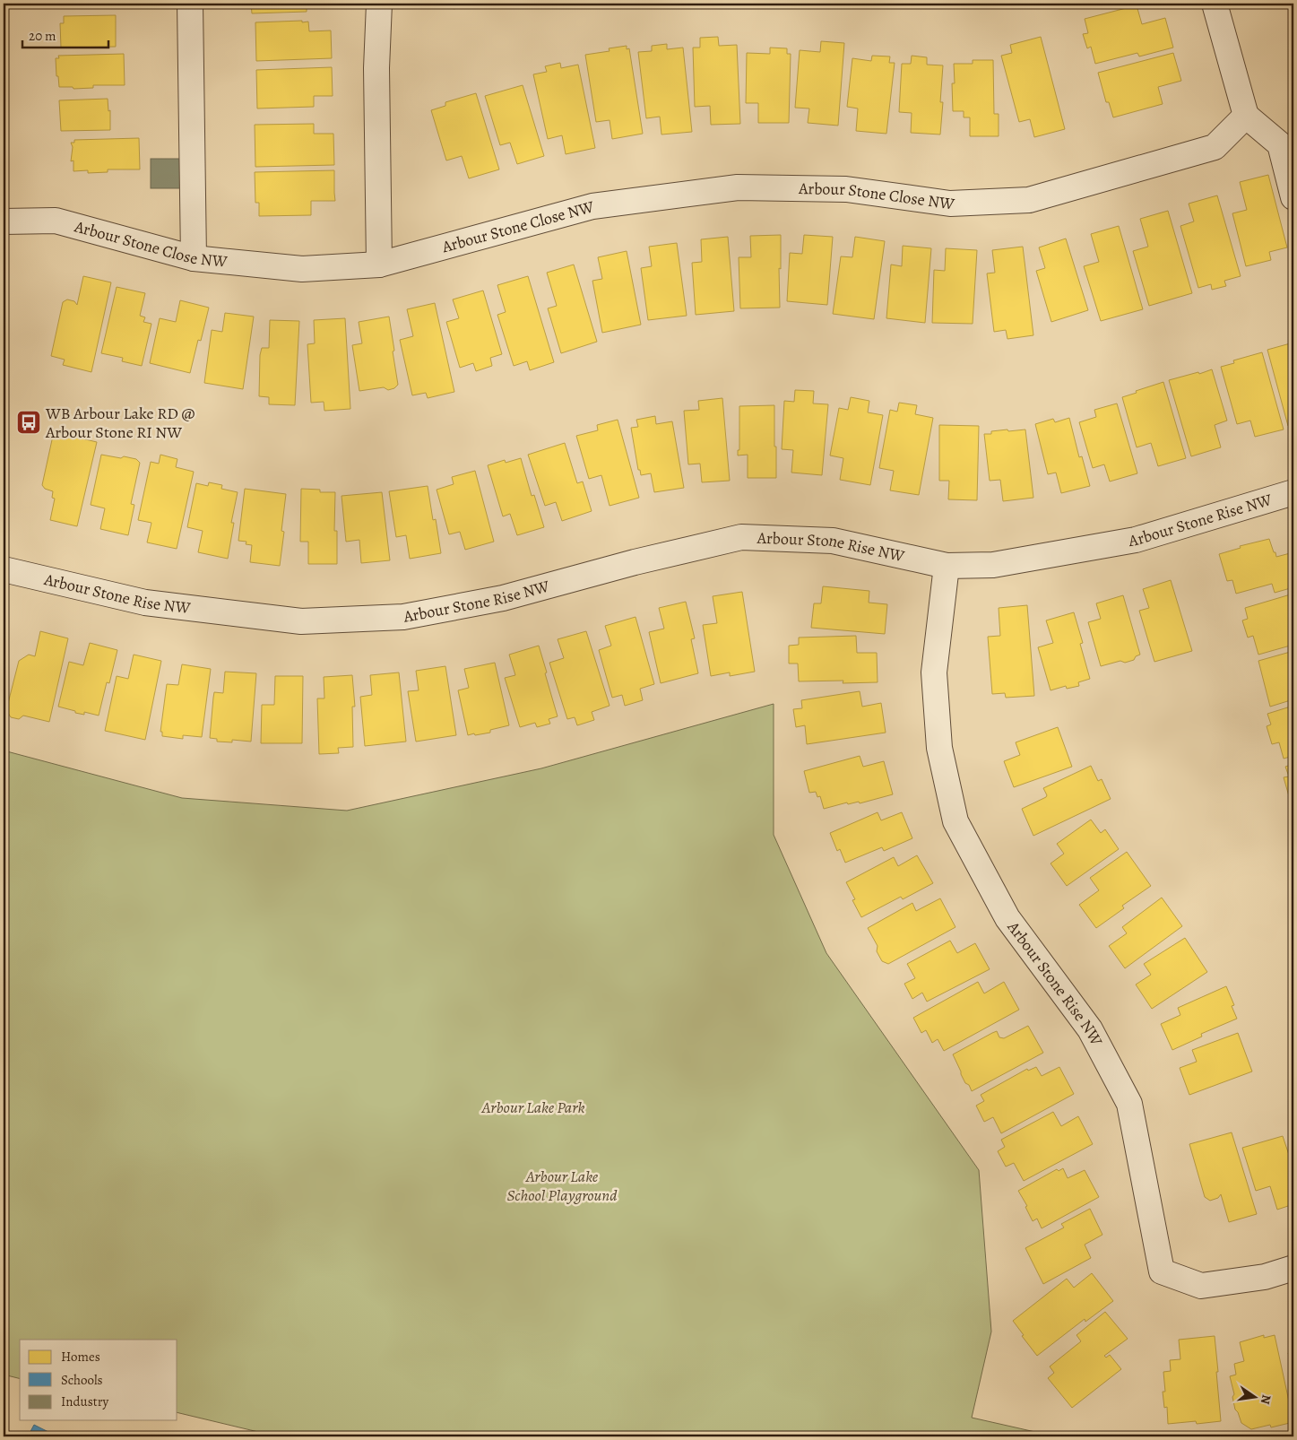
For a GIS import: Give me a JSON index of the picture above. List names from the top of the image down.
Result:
{
  "streets": {
    "street": ["Arbour Stone Close NW", "Arbour Stone Rise NW"]
  },
  "parks": ["Arbour Lake Park", "Arbour Lake School Playground"],
  "places": {
    "bus stop": ["WB Arbour Lake RD @ Arbour Stone RI NW"]
  },
  "legend": ["Homes", "Schools", "Industry"],
  "scale_bar": "20 m",
  "north": "right"
}
